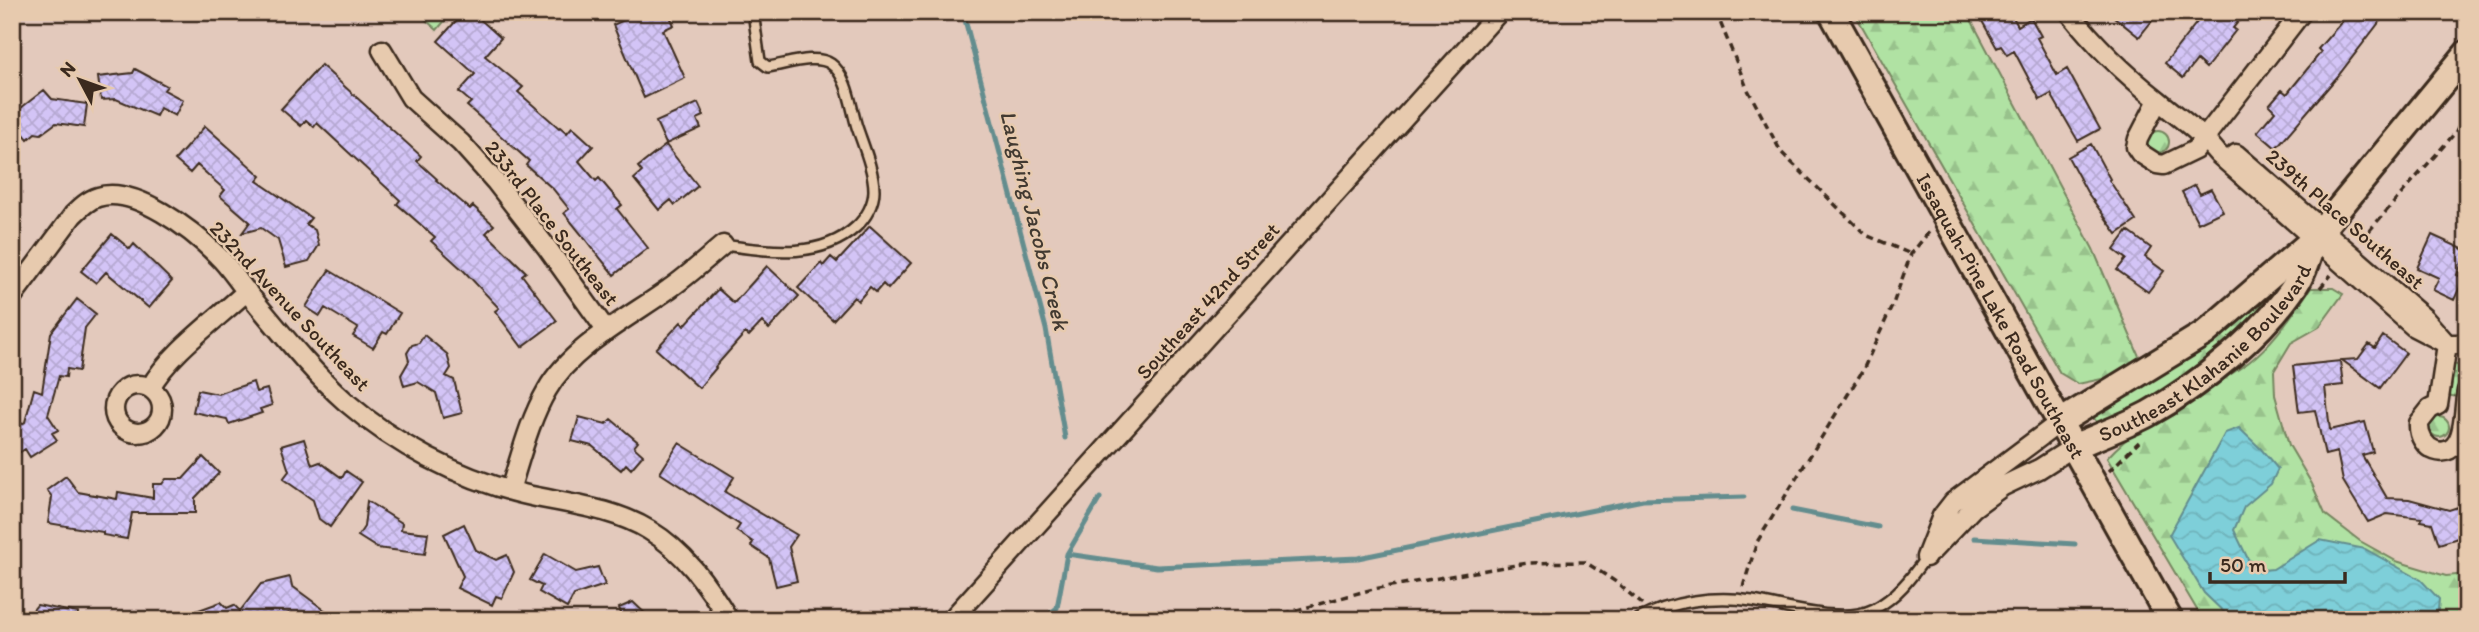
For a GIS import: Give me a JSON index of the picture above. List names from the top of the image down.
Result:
{
  "streets": {
    "street": [
      "239th Place Southeast",
      "233rd Place Southeast",
      "Southeast 42nd Street",
      "232nd Avenue Southeast",
      "Issaquah-Pine Lake Road Southeast",
      "Southeast Klahanie Boulevard"
    ]
  },
  "crossings": [
    ["239th Place Southeast", "Southeast Klahanie Boulevard"],
    ["Issaquah-Pine Lake Road Southeast", "Southeast Klahanie Boulevard"]
  ],
  "water": ["Laughing Jacobs Creek"],
  "scale_bar": "50 m",
  "north": "top left"
}
